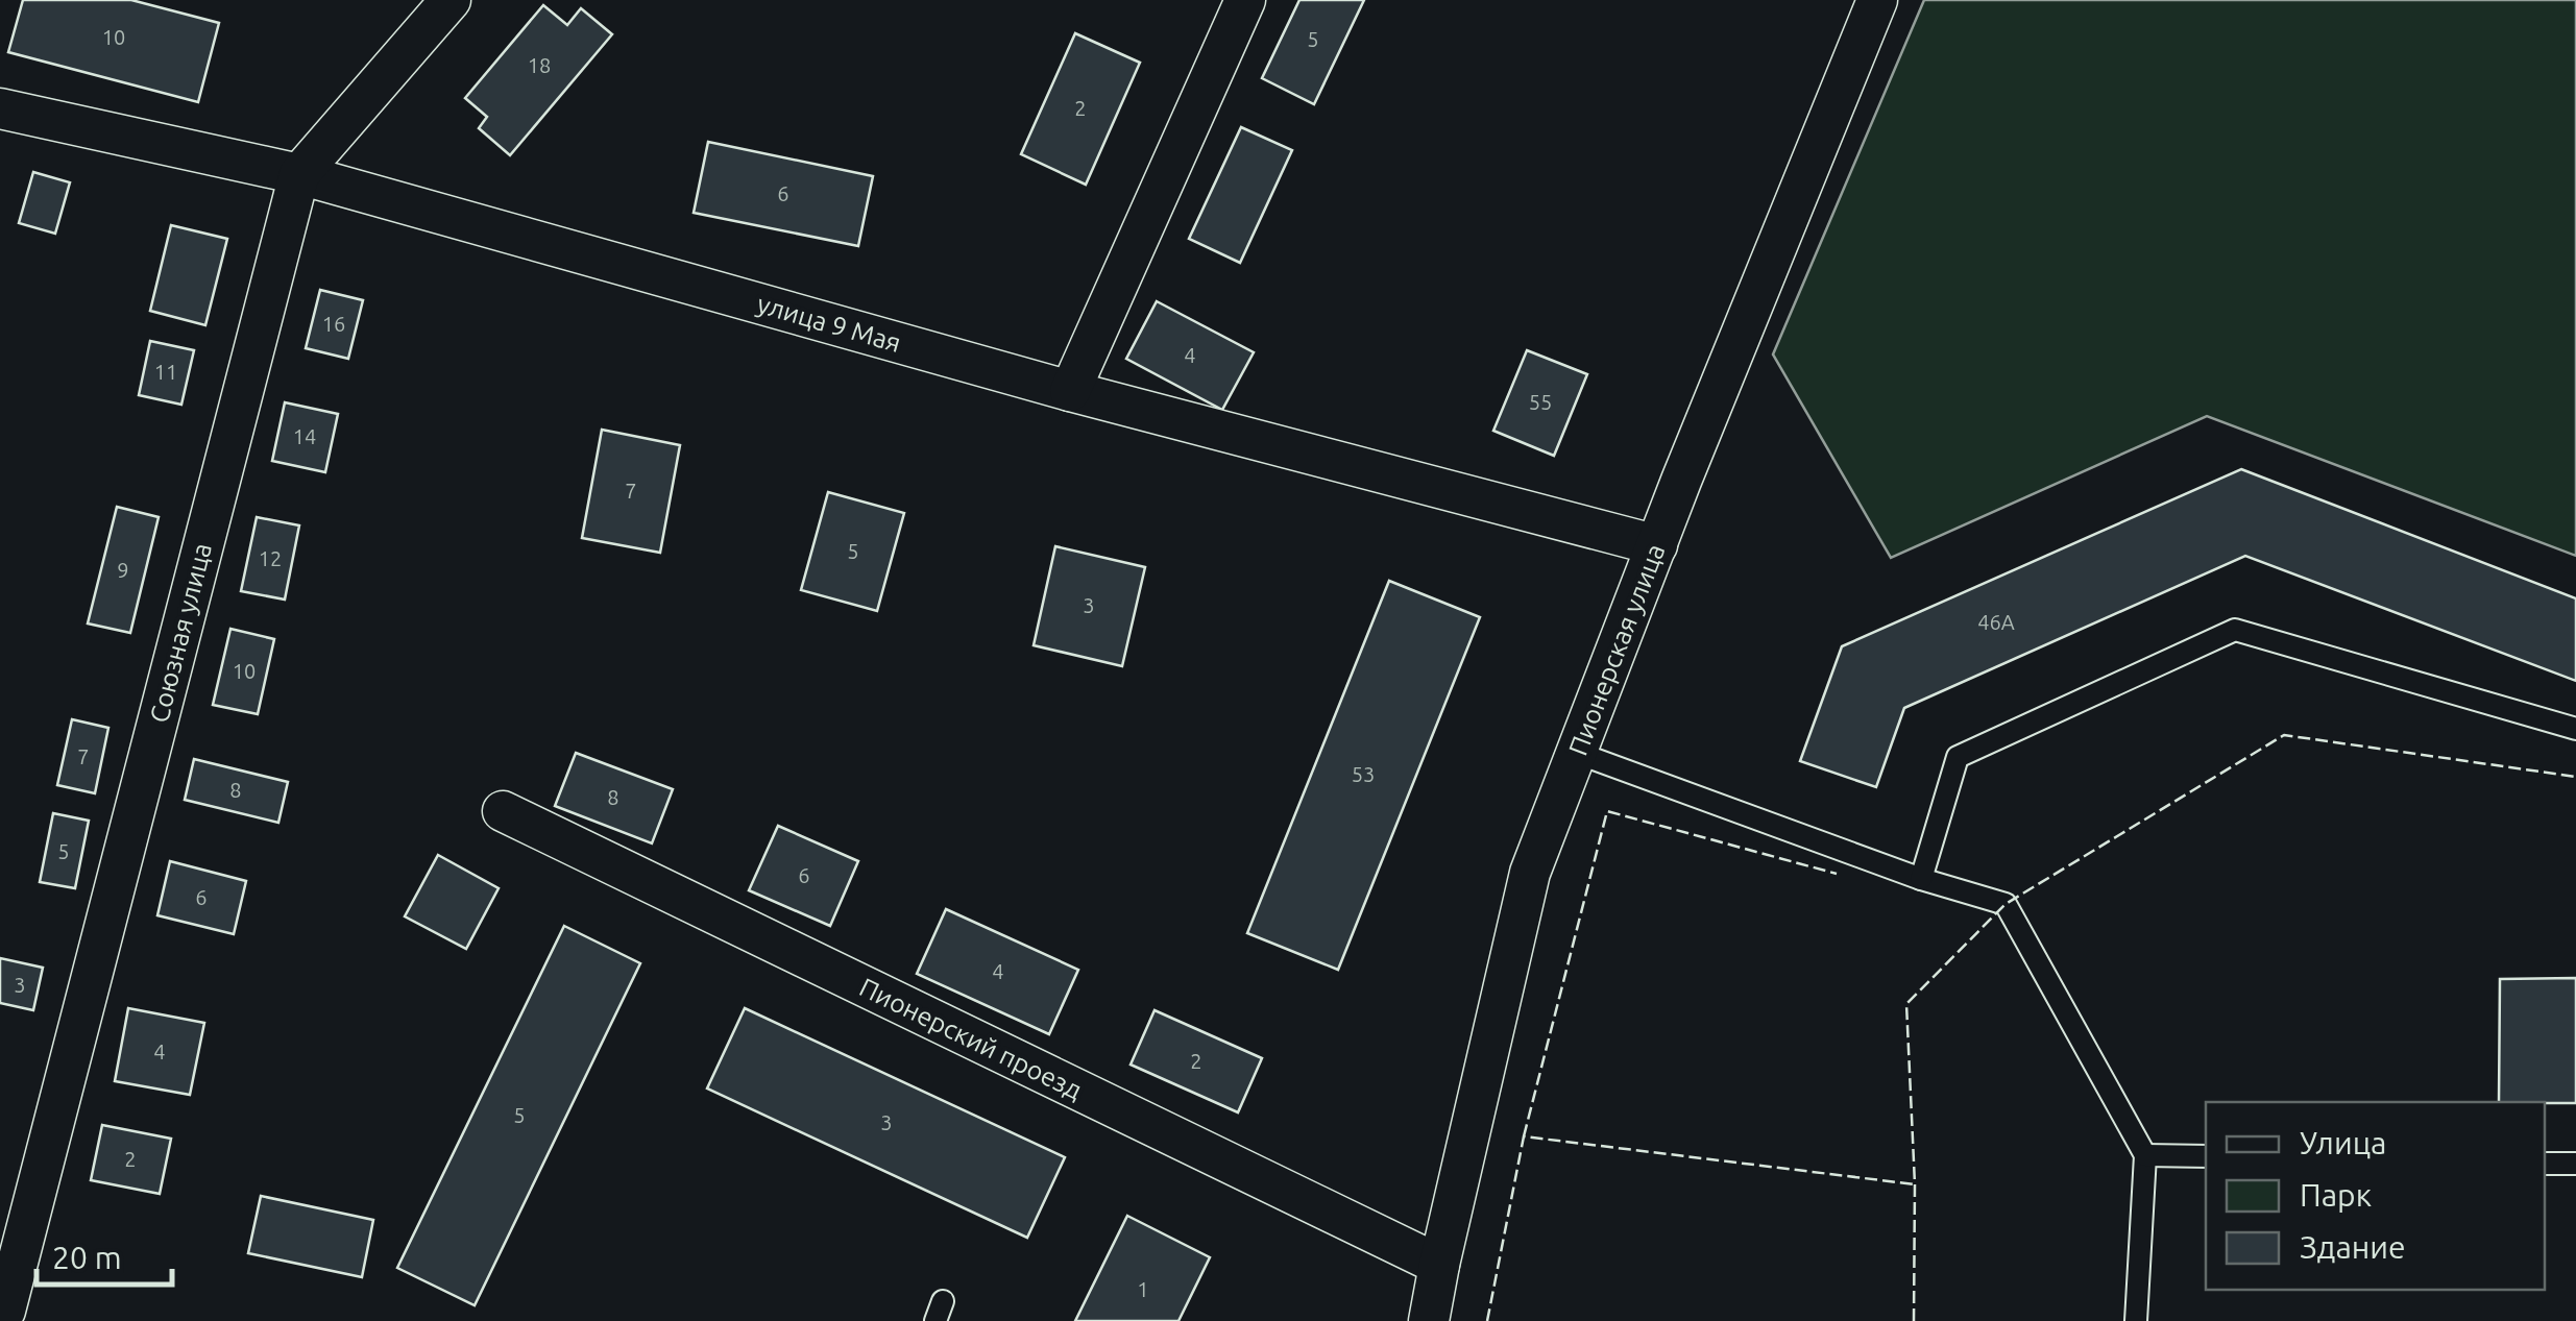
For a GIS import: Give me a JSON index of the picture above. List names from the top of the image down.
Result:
{
  "streets": {
    "street": [
      "улица 9 Мая",
      "Союзная улица",
      "Пионерская улица",
      "Пионерский проезд"
    ]
  },
  "crossings": [
    ["улица 9 Мая", "Союзная улица"],
    ["улица 9 Мая", "Пионерская улица"],
    ["Пионерская улица", "Пионерский проезд"]
  ],
  "house_numbers": [
    "10",
    "5",
    "18",
    "2",
    "6",
    "16",
    "4",
    "11",
    "55",
    "14",
    "7",
    "5",
    "12",
    "9",
    "3",
    "46А",
    "10",
    "7",
    "53",
    "8",
    "8",
    "5",
    "6",
    "6",
    "4",
    "3",
    "4",
    "2",
    "5",
    "3",
    "2",
    "1"
  ],
  "legend": ["Улица", "Парк", "Здание"],
  "scale_bar": "20 m"
}
